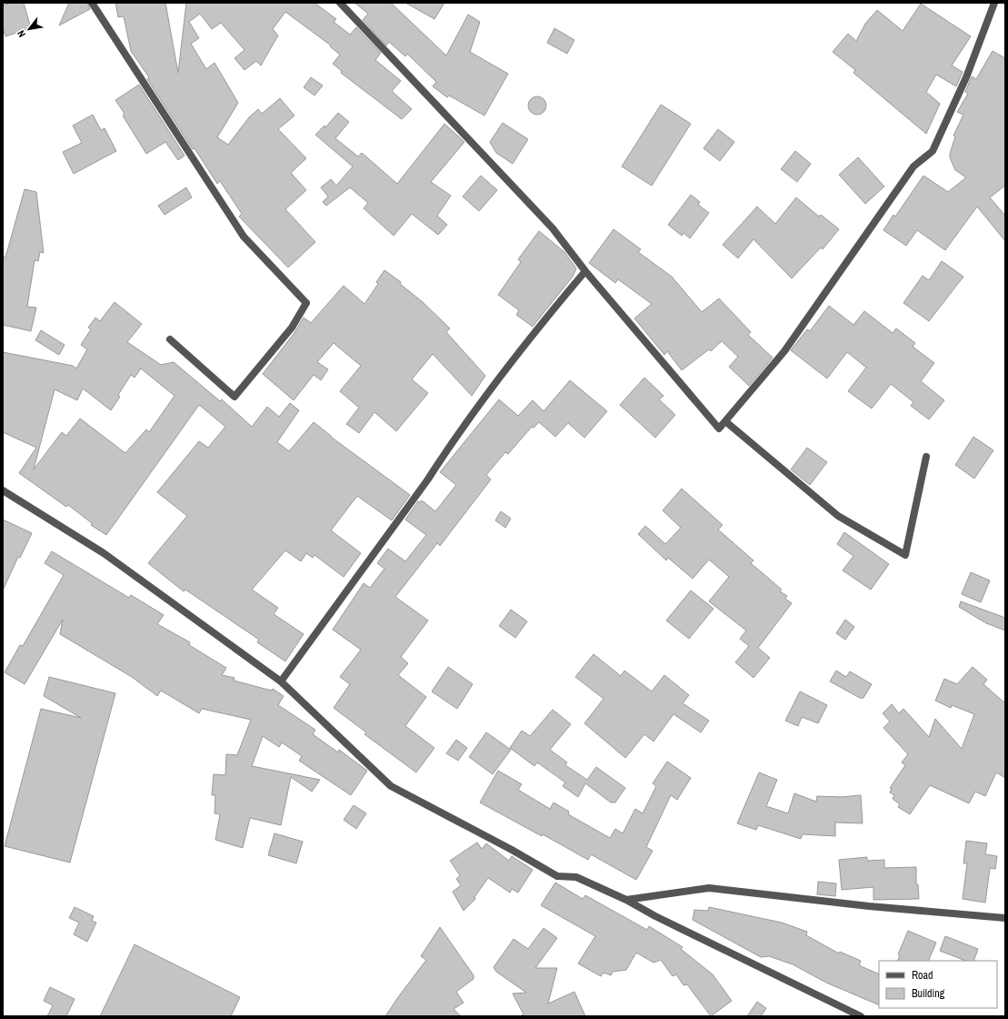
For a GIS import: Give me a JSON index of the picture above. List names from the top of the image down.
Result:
{
  "legend": ["Road", "Building"],
  "north": "bottom left"
}
